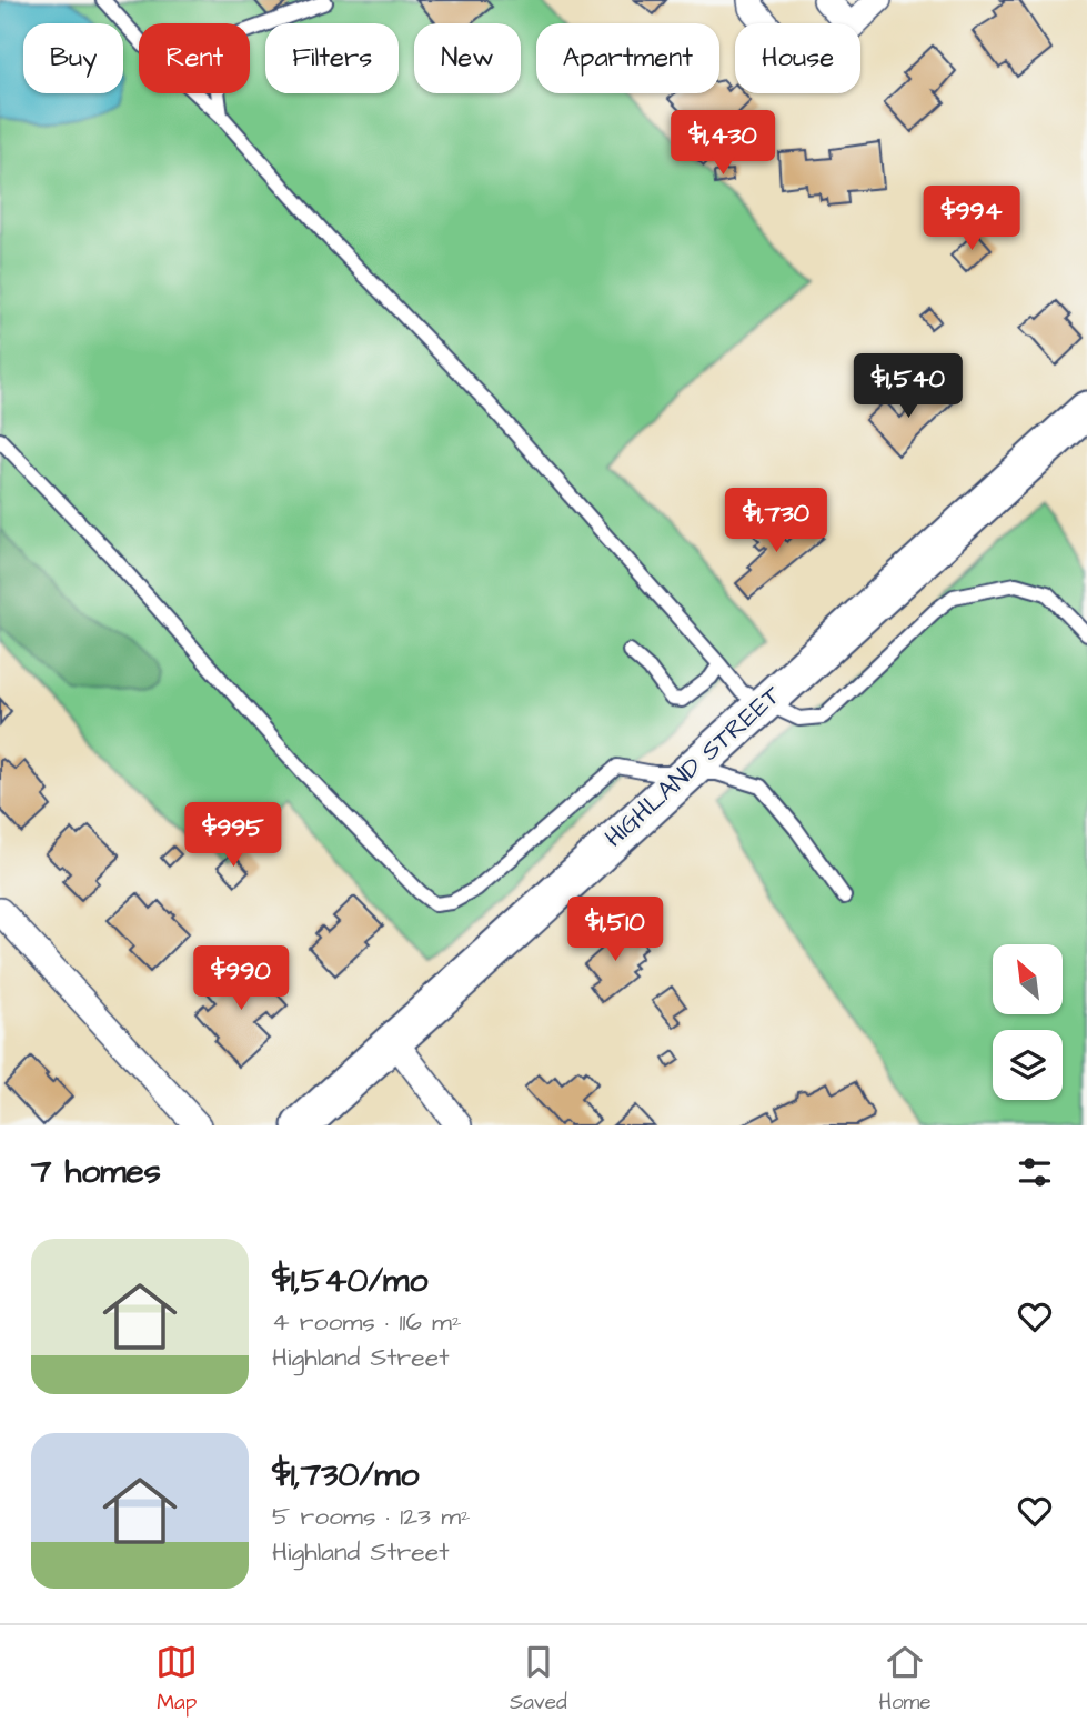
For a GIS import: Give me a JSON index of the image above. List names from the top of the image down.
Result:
{
  "streets": {
    "street": ["HIGHLAND STREET"]
  },
  "north": "top left",
  "page": {
    "chip": [
      "Buy",
      "Rent",
      "Filters",
      "New",
      "Apartment",
      "House"
    ],
    "price": [
      "$1,430",
      "$994",
      "$1,540",
      "$1,730",
      "$995",
      "$1,510",
      "$990"
    ],
    "heading": "7 homes",
    "list": [
      {
        "name": "$1,540/mo",
        "note": "4 rooms · 116 m² · Highland Street"
      },
      {
        "name": "$1,730/mo",
        "note": "5 rooms · 123 m² · Highland Street"
      }
    ],
    "tabs": ["Map", "Saved", "Home"]
  }
}
